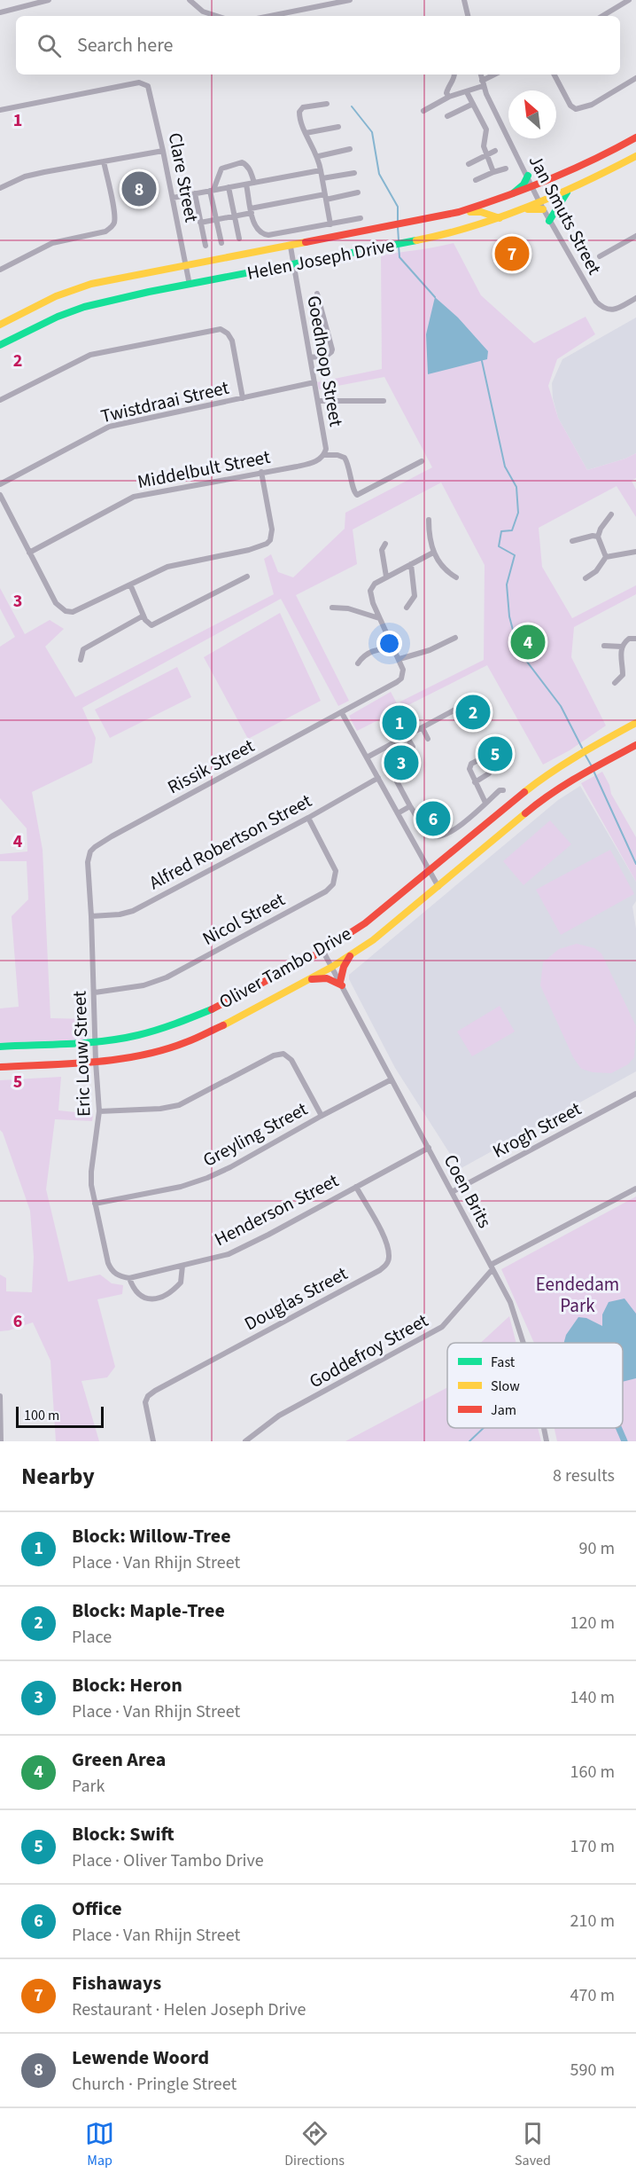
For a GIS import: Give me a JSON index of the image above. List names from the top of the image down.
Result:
{
  "streets": {
    "street": [
      "Clare Street",
      "Jan Smuts Street",
      "Helen Joseph Drive",
      "Goedhoop Street",
      "Twistdraai Street",
      "Middelbult Street",
      "Rissik Street",
      "Alfred Robertson Street",
      "Nicol Street",
      "Oliver Tambo Drive",
      "Eric Louw Street",
      "Krogh Street",
      "Greyling Street",
      "Coen Brits",
      "Henderson Street",
      "Douglas Street",
      "Goddefroy Street"
    ]
  },
  "crossings": [
    ["Clare Street", "Helen Joseph Drive"],
    ["Jan Smuts Street", "Helen Joseph Drive"],
    ["Helen Joseph Drive", "Goedhoop Street"],
    ["Goedhoop Street", "Twistdraai Street"],
    ["Goedhoop Street", "Middelbult Street"],
    ["Rissik Street", "Eric Louw Street"],
    ["Alfred Robertson Street", "Nicol Street"],
    ["Alfred Robertson Street", "Eric Louw Street"],
    ["Nicol Street", "Eric Louw Street"],
    ["Oliver Tambo Drive", "Eric Louw Street"],
    ["Oliver Tambo Drive", "Coen Brits"],
    ["Eric Louw Street", "Greyling Street"],
    ["Eric Louw Street", "Henderson Street"],
    ["Krogh Street", "Coen Brits"],
    ["Greyling Street", "Coen Brits"],
    ["Coen Brits", "Henderson Street"],
    ["Coen Brits", "Goddefroy Street"],
    ["Henderson Street", "Douglas Street"]
  ],
  "parks": ["Eendedam Park"],
  "legend": ["Fast", "Slow", "Jam"],
  "scale_bar": "100 m",
  "north": "top left",
  "page": {
    "search": "Search here",
    "pins": [
      "8",
      "7",
      "4",
      "2",
      "1",
      "5",
      "3",
      "6"
    ],
    "scale": "100 m",
    "heading": ["Nearby", "8 results"],
    "list": [
      {
        "mark": "1",
        "name": "Block: Willow-Tree",
        "note": "Place · Van Rhijn Street",
        "value": "90 m"
      },
      {
        "mark": "2",
        "name": "Block: Maple-Tree",
        "note": "Place",
        "value": "120 m"
      },
      {
        "mark": "3",
        "name": "Block: Heron",
        "note": "Place · Van Rhijn Street",
        "value": "140 m"
      },
      {
        "mark": "4",
        "name": "Green Area",
        "note": "Park",
        "value": "160 m"
      },
      {
        "mark": "5",
        "name": "Block: Swift",
        "note": "Place · Oliver Tambo Drive",
        "value": "170 m"
      },
      {
        "mark": "6",
        "name": "Office",
        "note": "Place · Van Rhijn Street",
        "value": "210 m"
      },
      {
        "mark": "7",
        "name": "Fishaways",
        "note": "Restaurant · Helen Joseph Drive",
        "value": "470 m"
      },
      {
        "mark": "8",
        "name": "Lewende Woord",
        "note": "Church · Pringle Street",
        "value": "590 m"
      }
    ],
    "nav": ["Map", "Directions", "Saved"]
  },
  "grid": {
    "rows": [
      "1",
      "2",
      "3",
      "4",
      "5",
      "6"
    ]
  }
}
